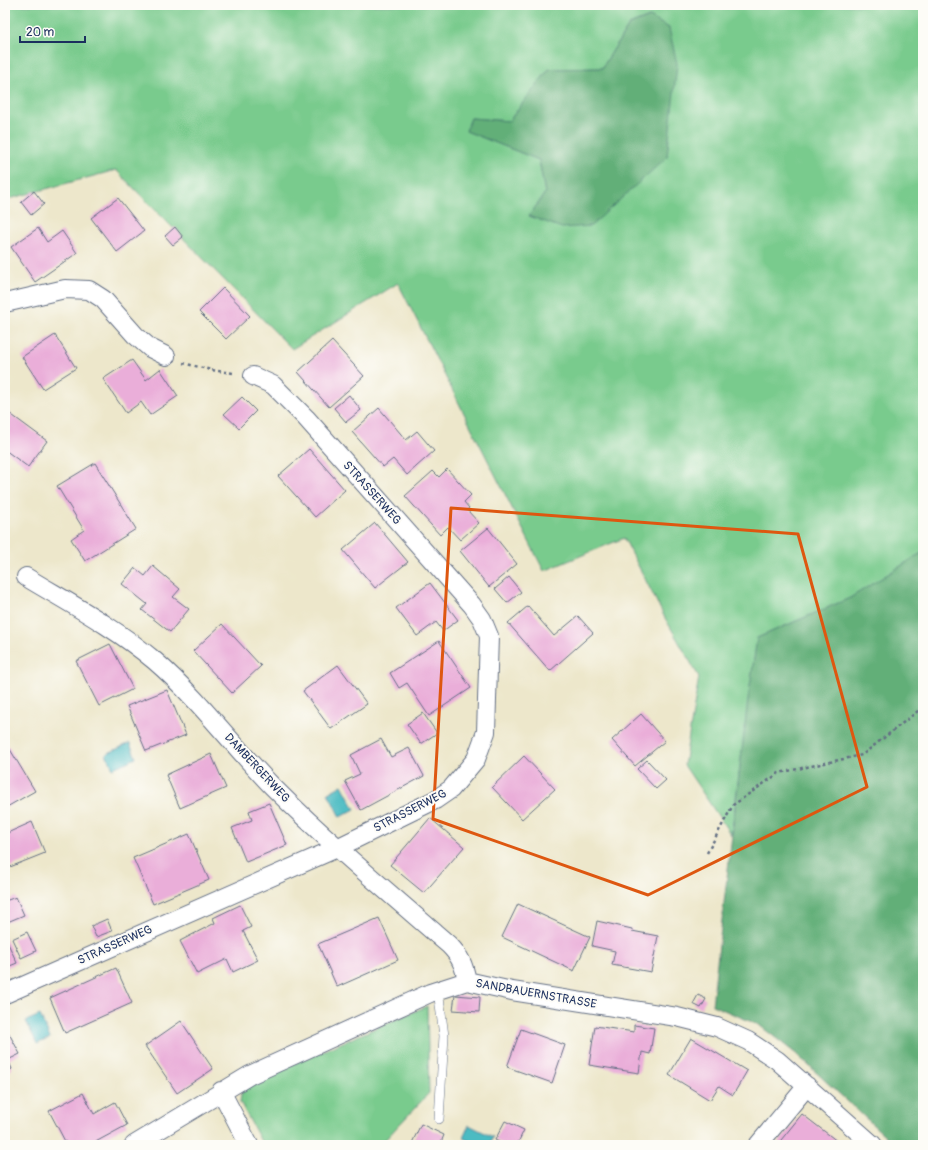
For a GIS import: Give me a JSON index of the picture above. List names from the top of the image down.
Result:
{
  "streets": {
    "street": ["STRASSERWEG", "DAMBERGERWEG", "SANDBAUERNSTRASSE"]
  },
  "crossings": [
    ["STRASSERWEG", "DAMBERGERWEG"],
    ["DAMBERGERWEG", "SANDBAUERNSTRASSE"]
  ],
  "scale_bar": "20 m"
}
